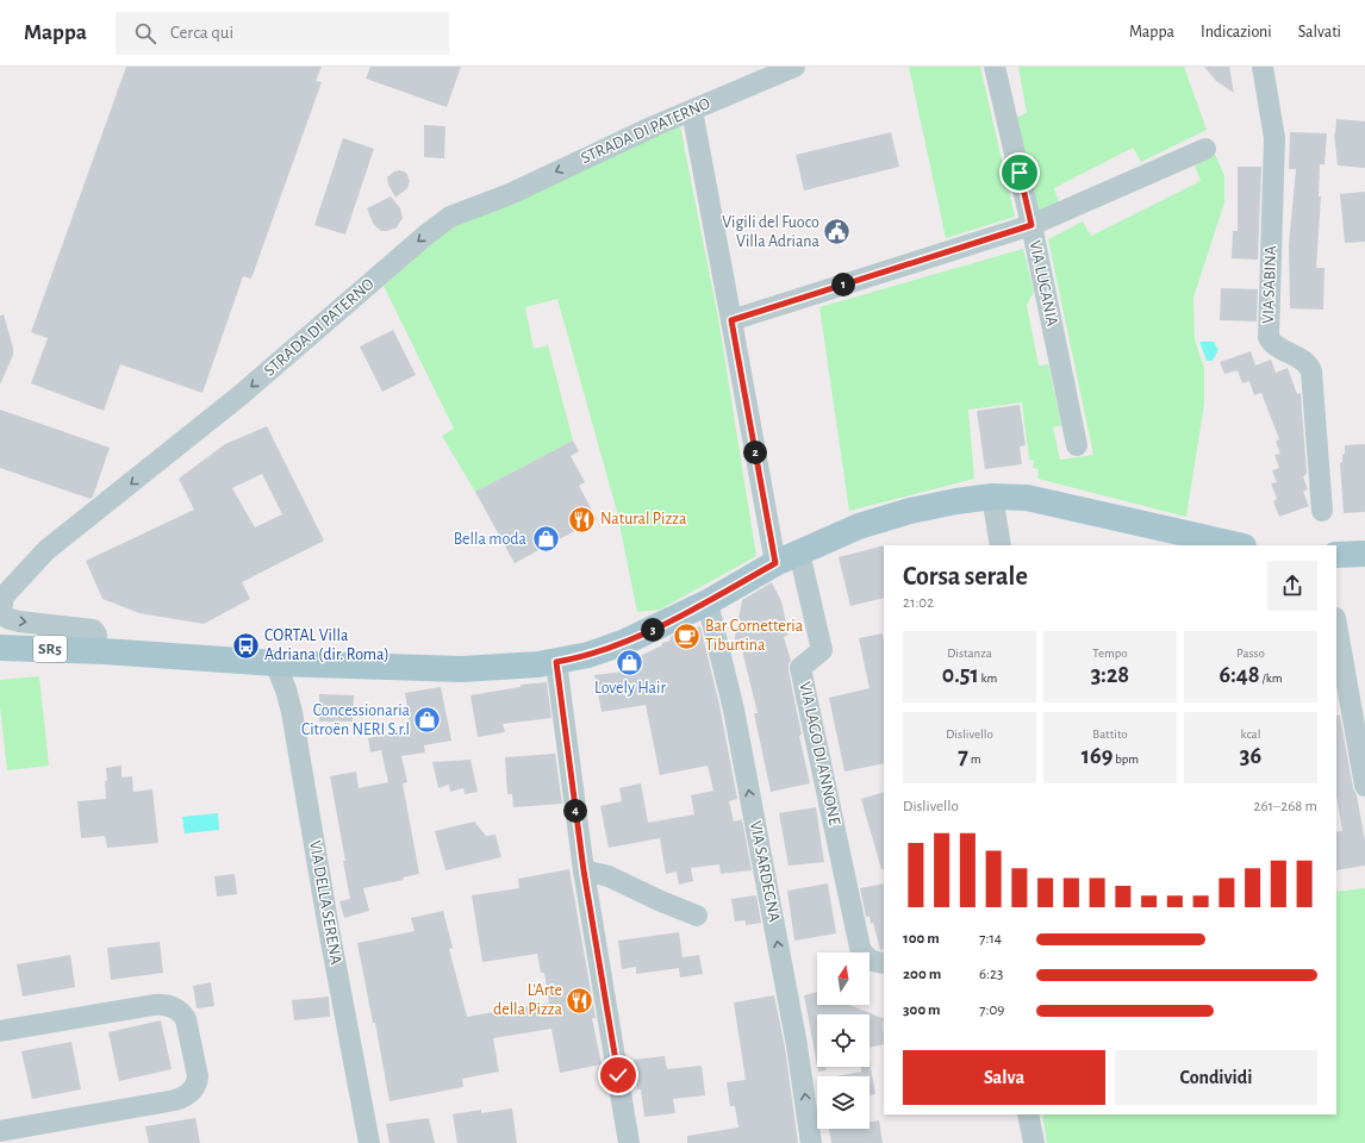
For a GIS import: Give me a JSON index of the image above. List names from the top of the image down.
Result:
{
  "streets": {
    "main road": ["SR5"],
    "street": [
      "STRADA DI PATERNO",
      "VIA LUCANIA",
      "VIA SABINA",
      "VIA LAGO DI ANNONE",
      "VIA SARDEGNA",
      "VIA DELLA SERENA"
    ]
  },
  "crossings": [
    ["STRADA DI PATERNO", "SR5"],
    ["SR5", "VIA LAGO DI ANNONE"],
    ["SR5", "VIA SARDEGNA"],
    ["SR5", "VIA DELLA SERENA"]
  ],
  "one_way": ["STRADA DI PATERNO"],
  "places": {
    "public building": ["Vigili del Fuoco Villa Adriana"],
    "restaurant": ["Natural Pizza", "L'Arte della Pizza"],
    "shop": ["Bella moda", "Lovely Hair", "Concessionaria Citroën NERI S.r.l"],
    "cafe": ["Bar Cornetteria Tiburtina"],
    "bus stop": ["CORTAL Villa Adriana (dir. Roma)"]
  },
  "north": "top",
  "page": {
    "header": "Mappa",
    "search": "Cerca qui",
    "nav": ["Mappa", "Indicazioni", "Salvati"],
    "pins": [
      "1",
      "2",
      "3",
      "4"
    ],
    "heading": ["Corsa serale", "21:02"],
    "stats": [
      ["Distanza", "0.51 km"],
      ["Tempo", "3:28"],
      ["Passo", "6:48 /km"],
      ["Dislivello", "7 m"],
      ["Battito", "169 bpm"],
      ["kcal", "36"]
    ],
    "chart": ["Dislivello", "261–268 m"],
    "list": [
      {
        "name": "100 m",
        "note": "7:14"
      },
      {
        "name": "200 m",
        "note": "6:23"
      },
      {
        "name": "300 m",
        "note": "7:09"
      }
    ],
    "buttons": ["Salva", "Condividi"]
  }
}
